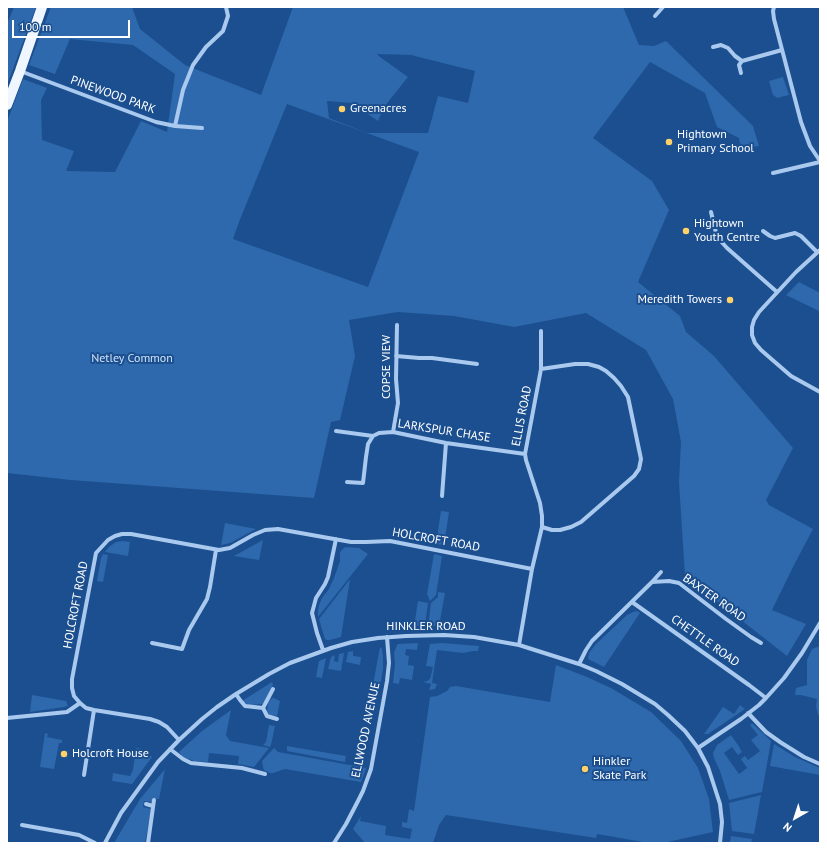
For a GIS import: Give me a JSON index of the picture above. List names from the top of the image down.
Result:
{
  "streets": {
    "street": [
      "PINEWOOD PARK",
      "COPSE VIEW",
      "ELLIS ROAD",
      "LARKSPUR CHASE",
      "HOLCROFT ROAD",
      "BAXTER ROAD",
      "HINKLER ROAD",
      "CHETTLE ROAD",
      "ELLWOOD AVENUE"
    ]
  },
  "crossings": [
    ["COPSE VIEW", "LARKSPUR CHASE"],
    ["ELLIS ROAD", "LARKSPUR CHASE"],
    ["ELLIS ROAD", "HOLCROFT ROAD"],
    ["ELLIS ROAD", "HINKLER ROAD"],
    ["HINKLER ROAD", "ELLWOOD AVENUE"]
  ],
  "parks": ["Netley Common"],
  "places": [
    "Greenacres",
    "Hightown Primary School",
    "Hightown Youth Centre",
    "Meredith Towers",
    "Holcroft House",
    "Hinkler Skate Park"
  ],
  "scale_bar": "100 m",
  "north": "bottom left"
}
